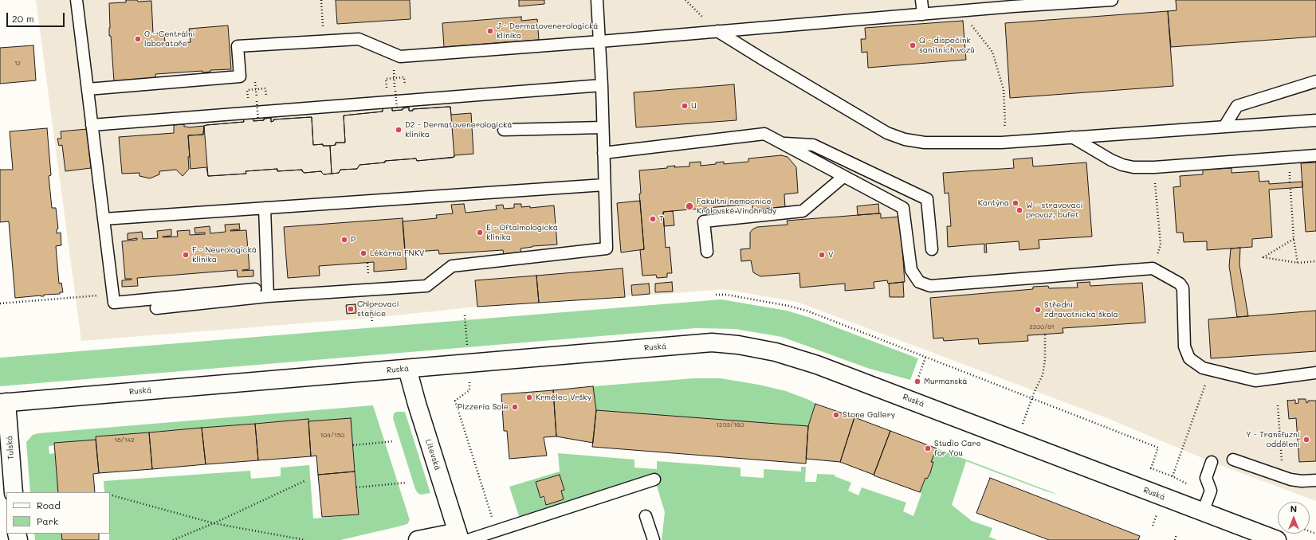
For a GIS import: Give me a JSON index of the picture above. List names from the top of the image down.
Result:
{
  "streets": {
    "street": ["Ruská", "Tulská", "Litevská"]
  },
  "crossings": [
    ["Ruská", "Tulská"],
    ["Ruská", "Litevská"]
  ],
  "places": [
    "J - Dermatovenerologická klinika",
    "G - Centrální laboratoře",
    "Q - dispečink sanitních vozů",
    "U",
    "D2 - Dermatovenerologická klinika",
    "Kantýna",
    "Fakultní nemocnice Královské Vinohrady",
    "W - stravovaci provoz, bufet",
    "T",
    "E - Oftalmologická klinika",
    "P",
    "Lékárna FNKV",
    "F - Neurologická klinika",
    "V",
    "Chlorovací stanice",
    "Střední zdravotnická škola",
    "Murmanská",
    "Krmělec Vršky",
    "Pizzeria Sole",
    "Stone Gallery",
    "Y - Transfuzní oddělení",
    "Studio Care for You"
  ],
  "house_numbers": [
    "12",
    "2200/91",
    "1233/160",
    "104/150",
    "18/142"
  ],
  "legend": ["Road", "Park"],
  "scale_bar": "20 m",
  "north": "top"
}
